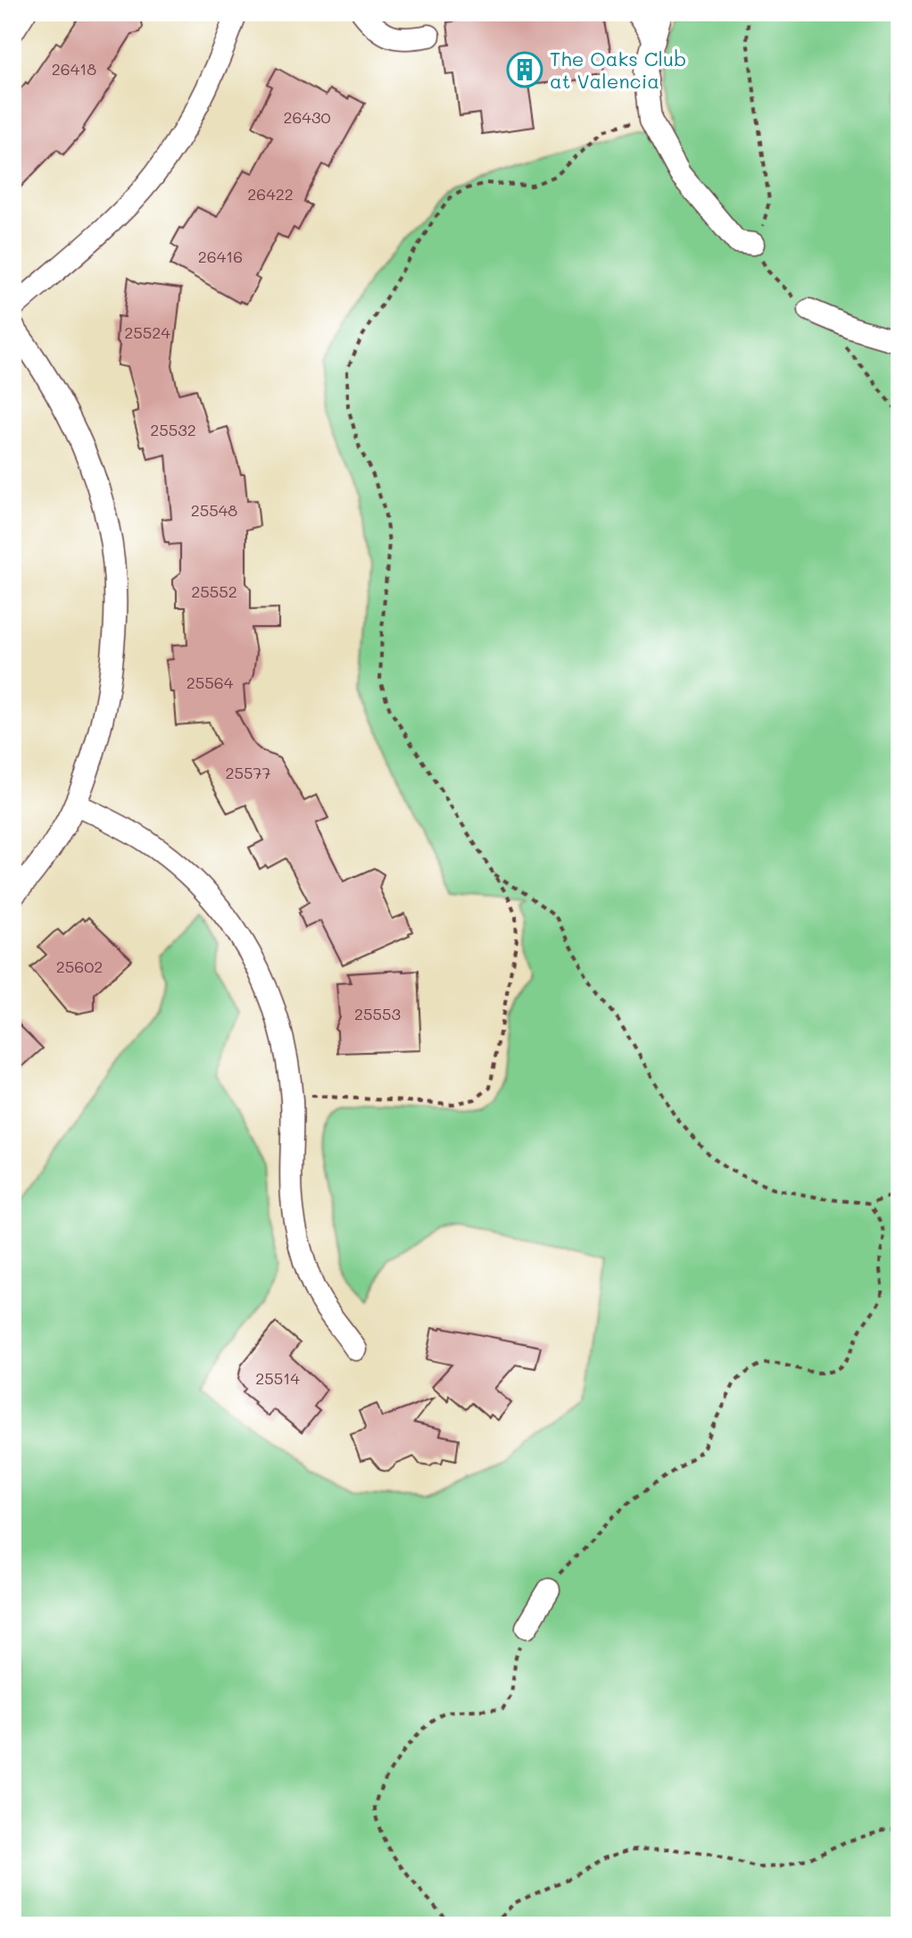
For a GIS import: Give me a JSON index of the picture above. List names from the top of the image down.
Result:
{
  "places": {
    "building": ["The Oaks Club at Valencia"]
  },
  "house_numbers": [
    "26418",
    "26430",
    "26422",
    "26416",
    "25524",
    "25532",
    "25548",
    "25552",
    "25564",
    "25577",
    "25602",
    "25553",
    "25514"
  ]
}
